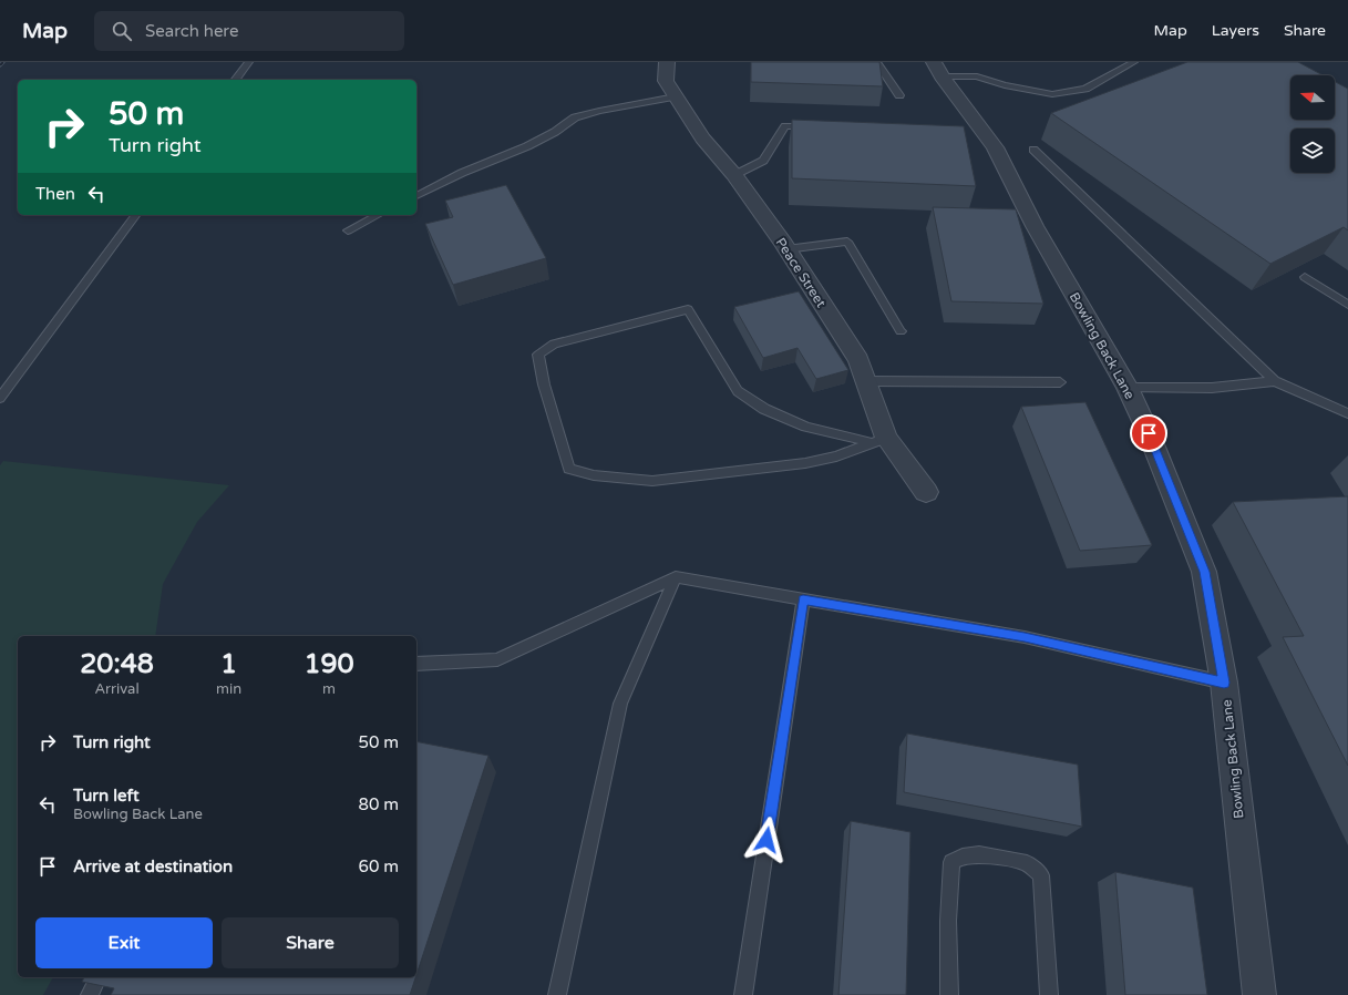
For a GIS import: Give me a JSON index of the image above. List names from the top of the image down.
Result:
{
  "streets": {
    "street": ["Peace Street", "Bowling Back Lane"]
  },
  "north": "left",
  "page": {
    "header": "Map",
    "search": "Search here",
    "nav": ["Map", "Layers", "Share"],
    "turn": ["50 m", "Turn right"],
    "then": "Then",
    "eta": [
      "20:48",
      "Arrival",
      "1",
      "min",
      "190",
      "m"
    ],
    "list": [
      {
        "name": "Turn right",
        "value": "50 m"
      },
      {
        "name": "Turn left",
        "note": "Bowling Back Lane",
        "value": "80 m"
      },
      {
        "name": "Arrive at destination",
        "value": "60 m"
      }
    ],
    "buttons": ["Exit", "Share"]
  }
}
